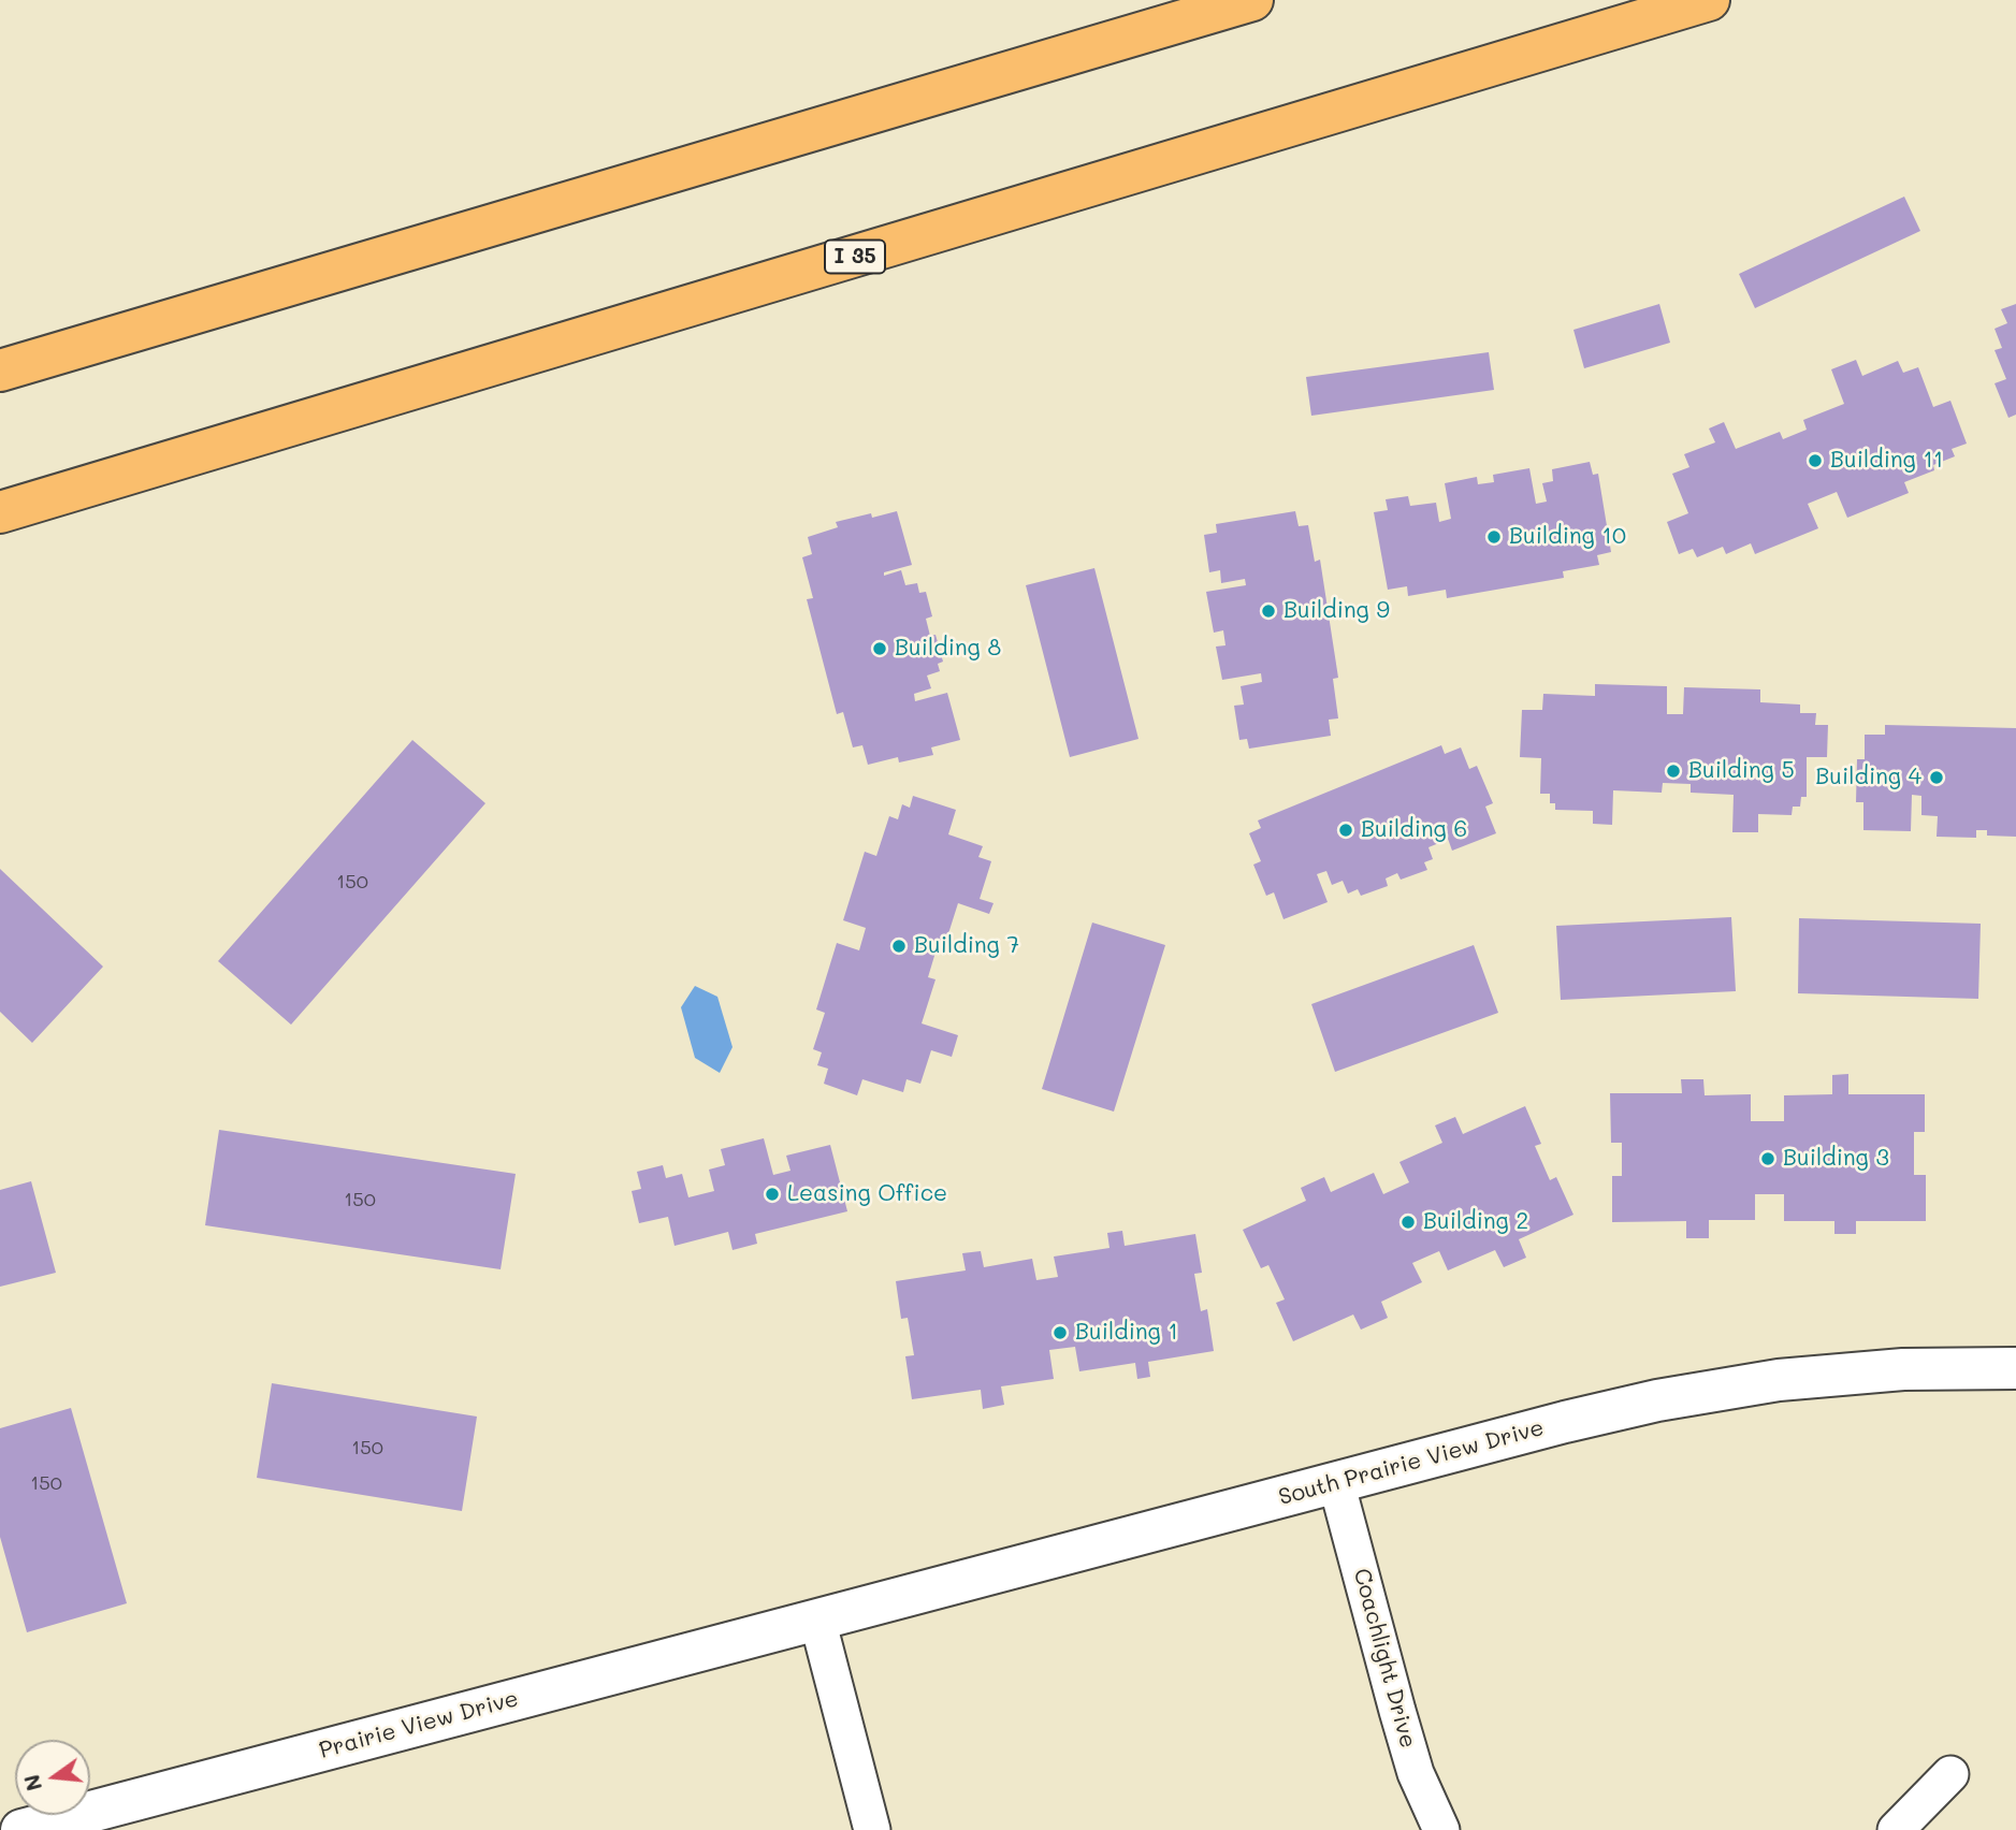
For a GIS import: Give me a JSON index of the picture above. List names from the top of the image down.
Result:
{
  "streets": {
    "highway": ["I 35"],
    "street": ["South Prairie View Drive", "Coachlight Drive", "Prairie View Drive"]
  },
  "crossings": [
    ["South Prairie View Drive", "Coachlight Drive"],
    ["South Prairie View Drive", "Prairie View Drive"]
  ],
  "places": [
    "Building 11",
    "Building 10",
    "Building 9",
    "Building 8",
    "Building 5",
    "Building 4",
    "Building 6",
    "Building 7",
    "Building 3",
    "Leasing Office",
    "Building 2",
    "Building 1"
  ],
  "house_numbers": [
    "150",
    "150",
    "150",
    "150"
  ],
  "north": "left"
}
